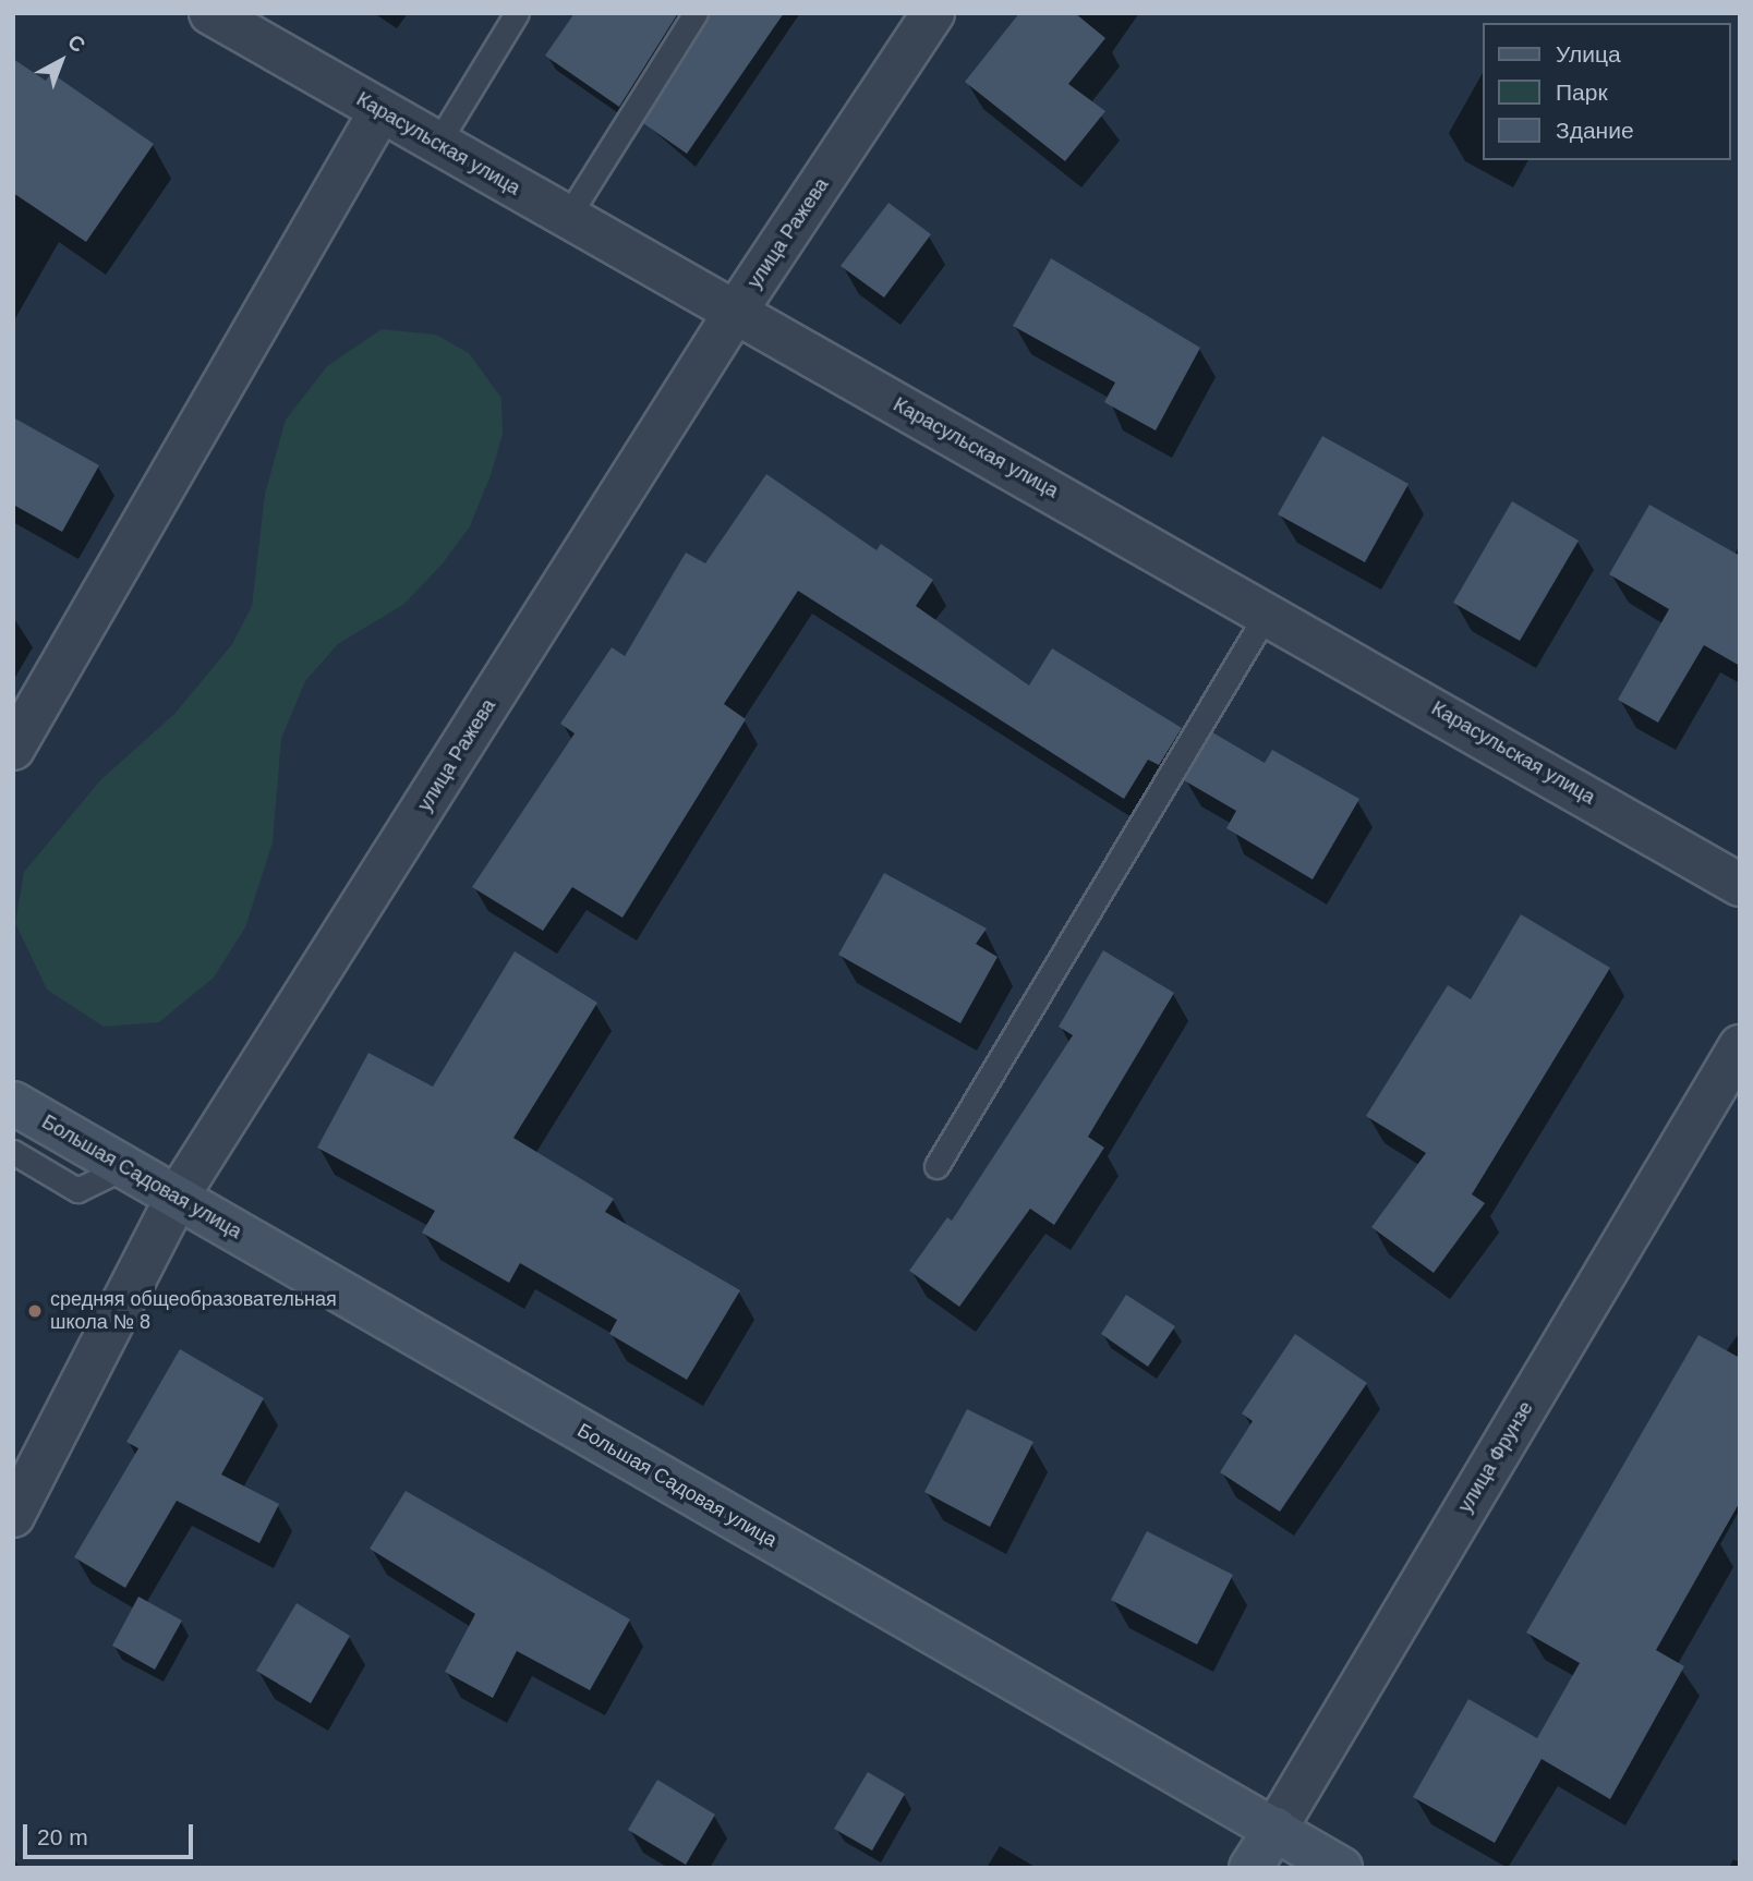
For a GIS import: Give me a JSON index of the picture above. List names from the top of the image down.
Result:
{
  "streets": {
    "street": [
      "Карасульская улица",
      "улица Ражева",
      "Большая Садовая улица",
      "улица Фрунзе"
    ]
  },
  "crossings": [
    ["Карасульская улица", "улица Ражева"],
    ["улица Ражева", "Большая Садовая улица"],
    ["Большая Садовая улица", "улица Фрунзе"]
  ],
  "places": ["средняя общеобразовательная школа № 8"],
  "legend": ["Улица", "Парк", "Здание"],
  "scale_bar": "20 m",
  "north": "top right"
}
